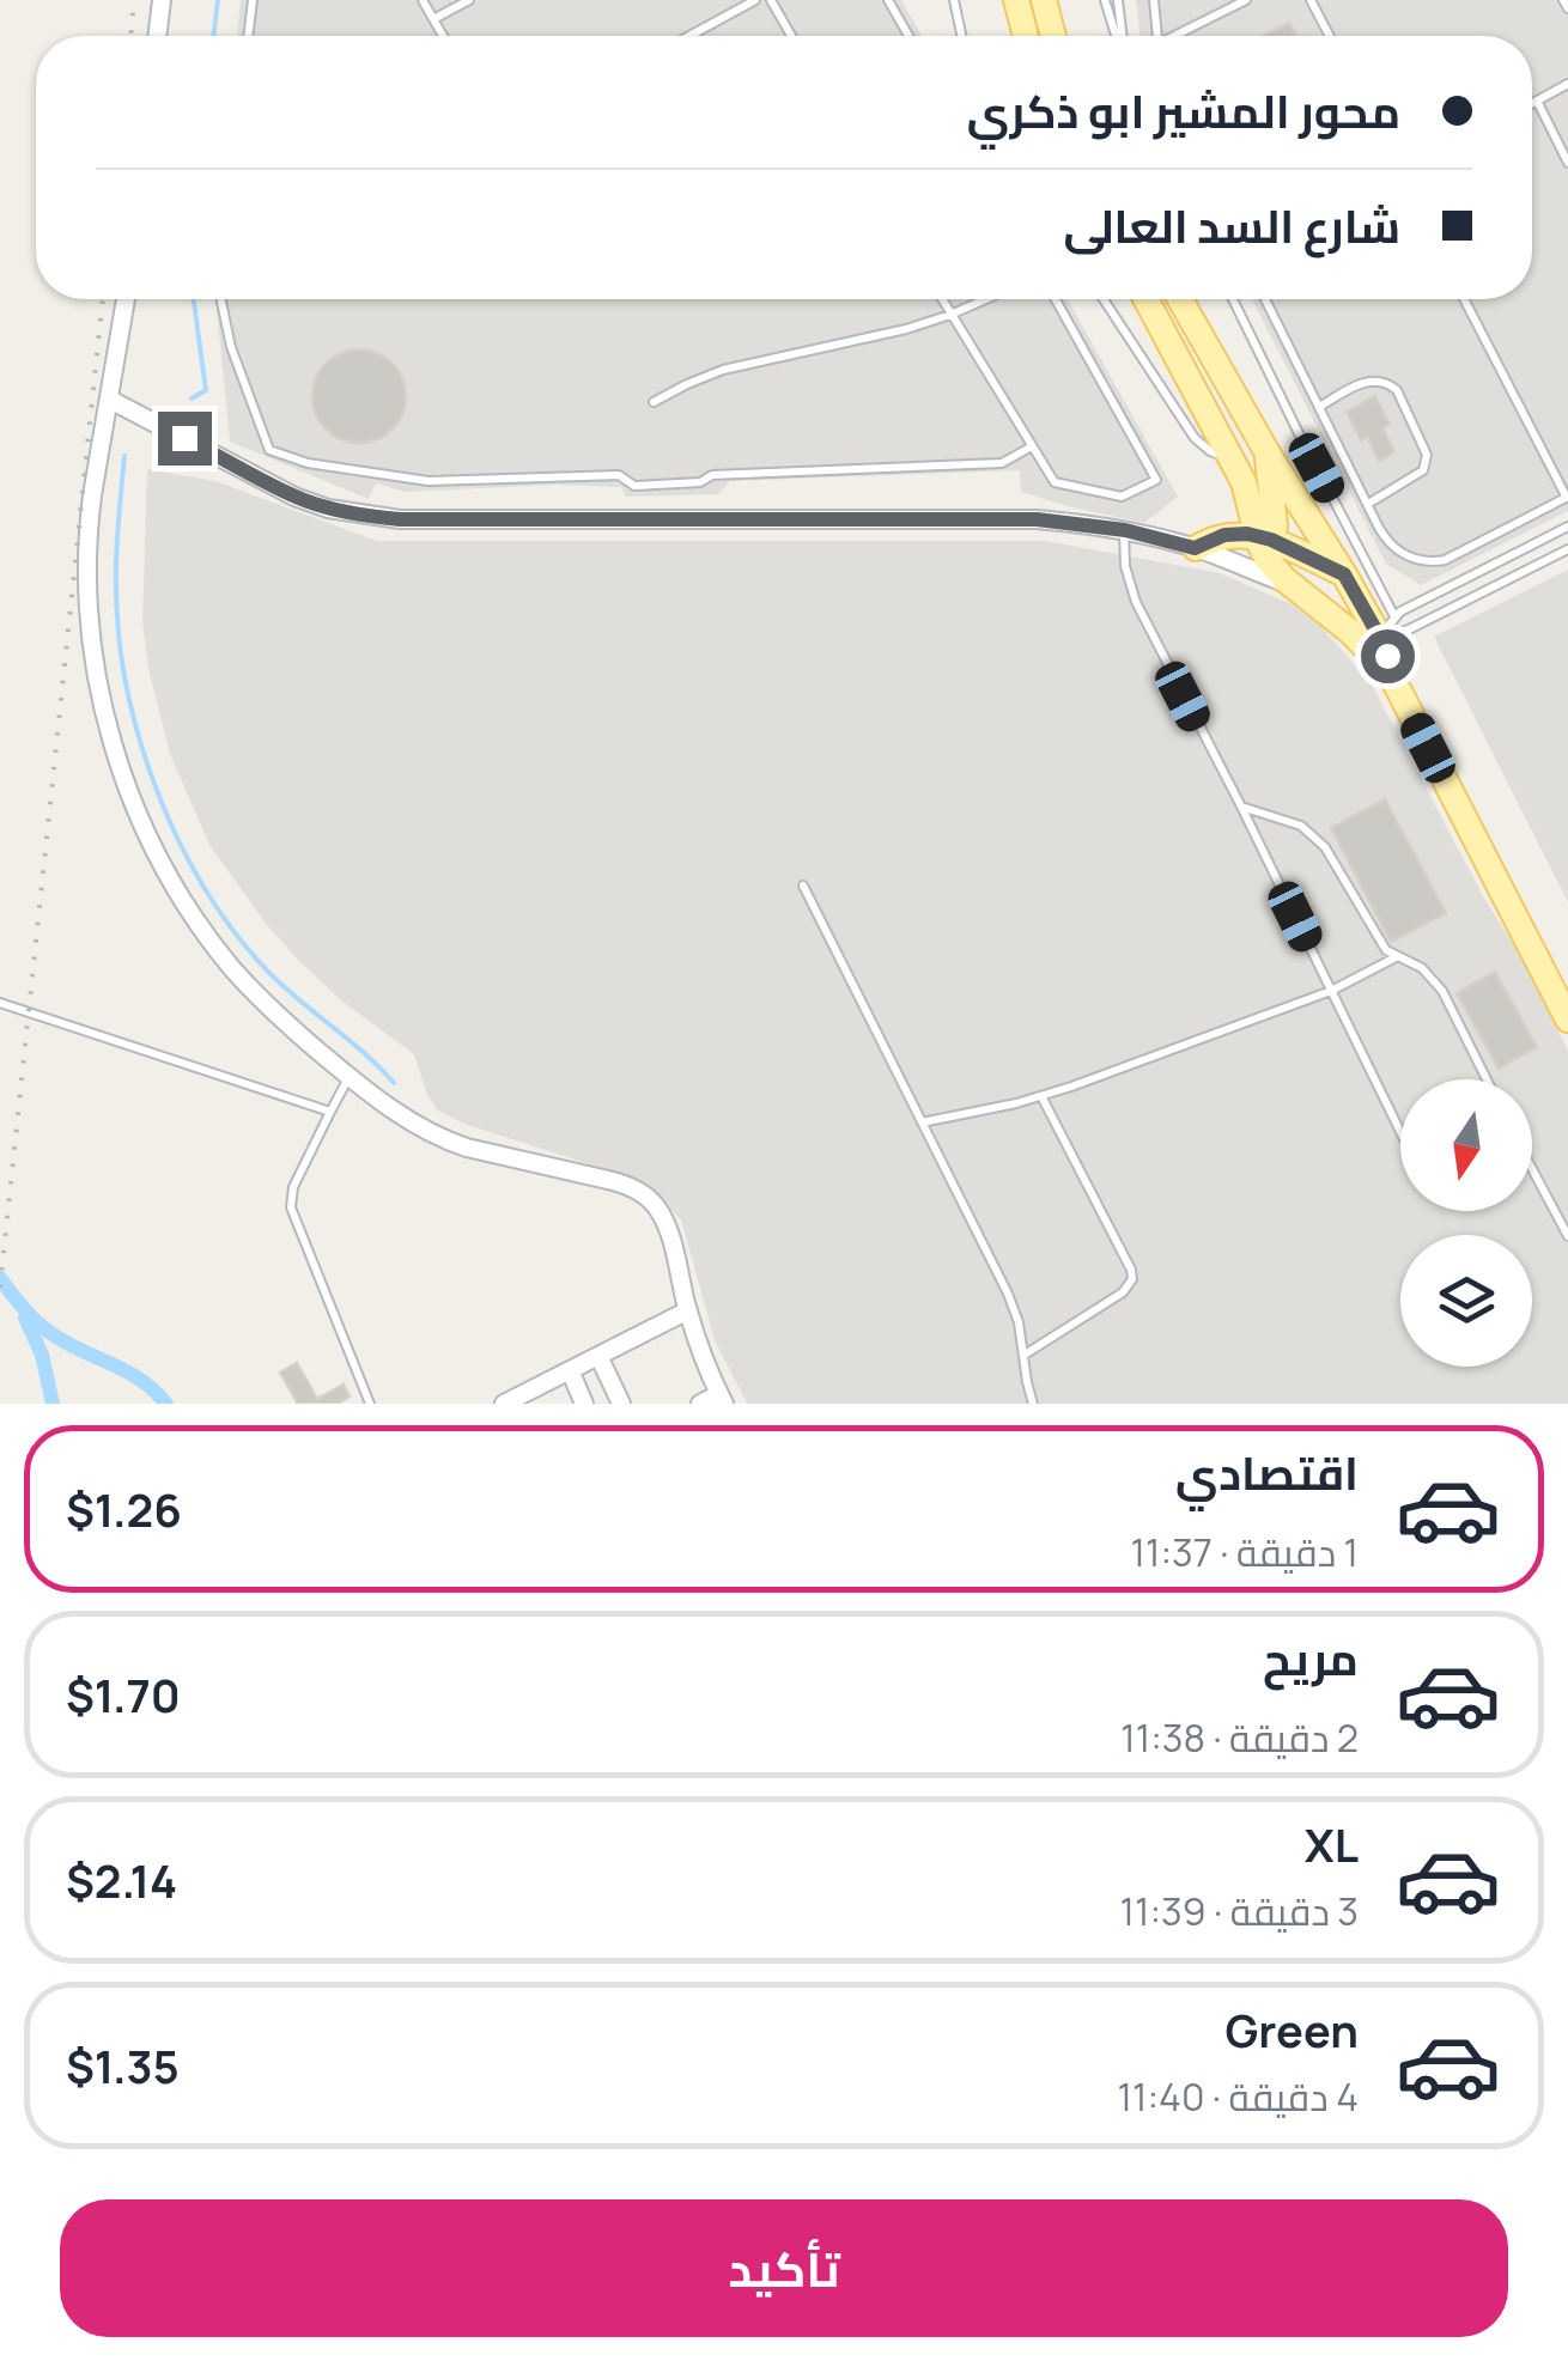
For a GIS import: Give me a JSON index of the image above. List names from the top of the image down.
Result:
{
  "north": "bottom",
  "page": {
    "banner": ["محور المشير ابو ذكري", "شارع السد العالى"],
    "list": [
      {
        "name": "اقتصادي",
        "note": "1 دقيقة · 11:37",
        "value": "$1.26"
      },
      {
        "name": "مريح",
        "note": "2 دقيقة · 11:38",
        "value": "$1.70"
      },
      {
        "name": "XL",
        "note": "3 دقيقة · 11:39",
        "value": "$2.14"
      },
      {
        "name": "Green",
        "note": "4 دقيقة · 11:40",
        "value": "$1.35"
      }
    ],
    "buttons": "تأكيد"
  }
}
